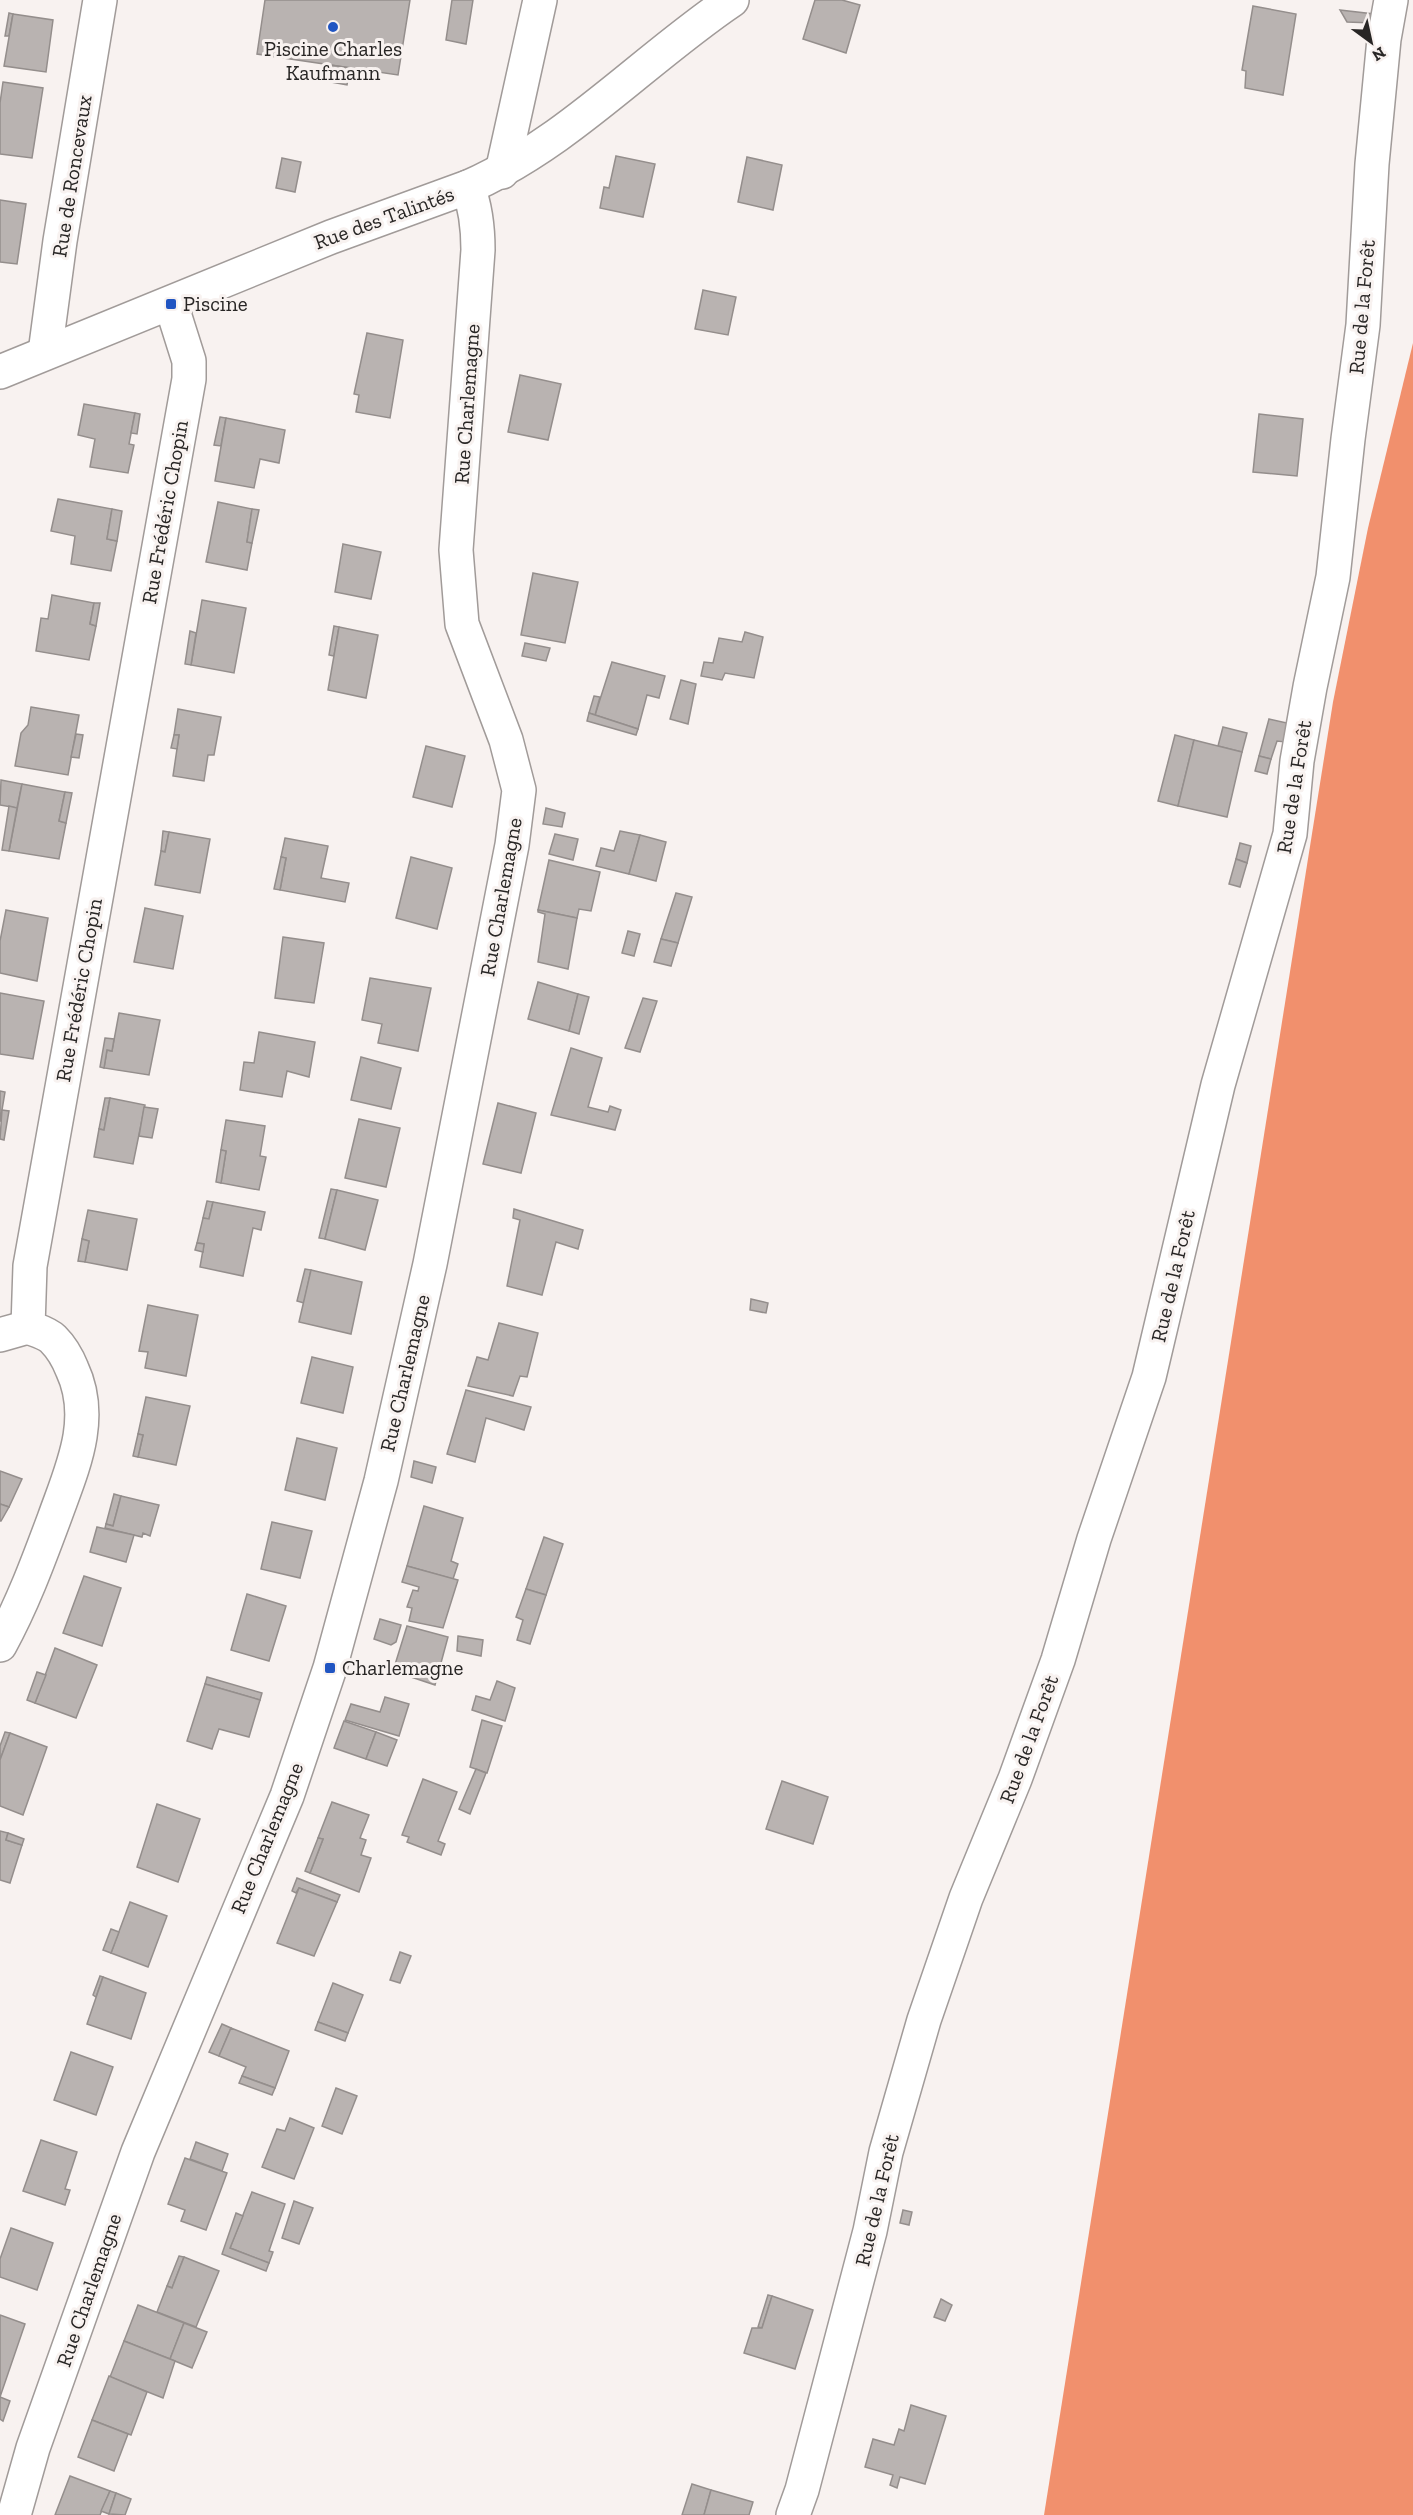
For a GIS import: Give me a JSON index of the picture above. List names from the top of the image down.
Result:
{
  "streets": {
    "street": [
      "Rue de Roncevaux",
      "Rue des Talintés",
      "Rue de la Forêt",
      "Rue Charlemagne",
      "Rue Frédéric Chopin"
    ]
  },
  "crossings": [
    ["Rue de Roncevaux", "Rue des Talintés"],
    ["Rue des Talintés", "Rue Charlemagne"],
    ["Rue des Talintés", "Rue Frédéric Chopin"]
  ],
  "places": {
    "other": ["Piscine Charles Kaufmann"],
    "transit": ["Piscine", "Charlemagne"]
  },
  "north": "bottom right"
}
